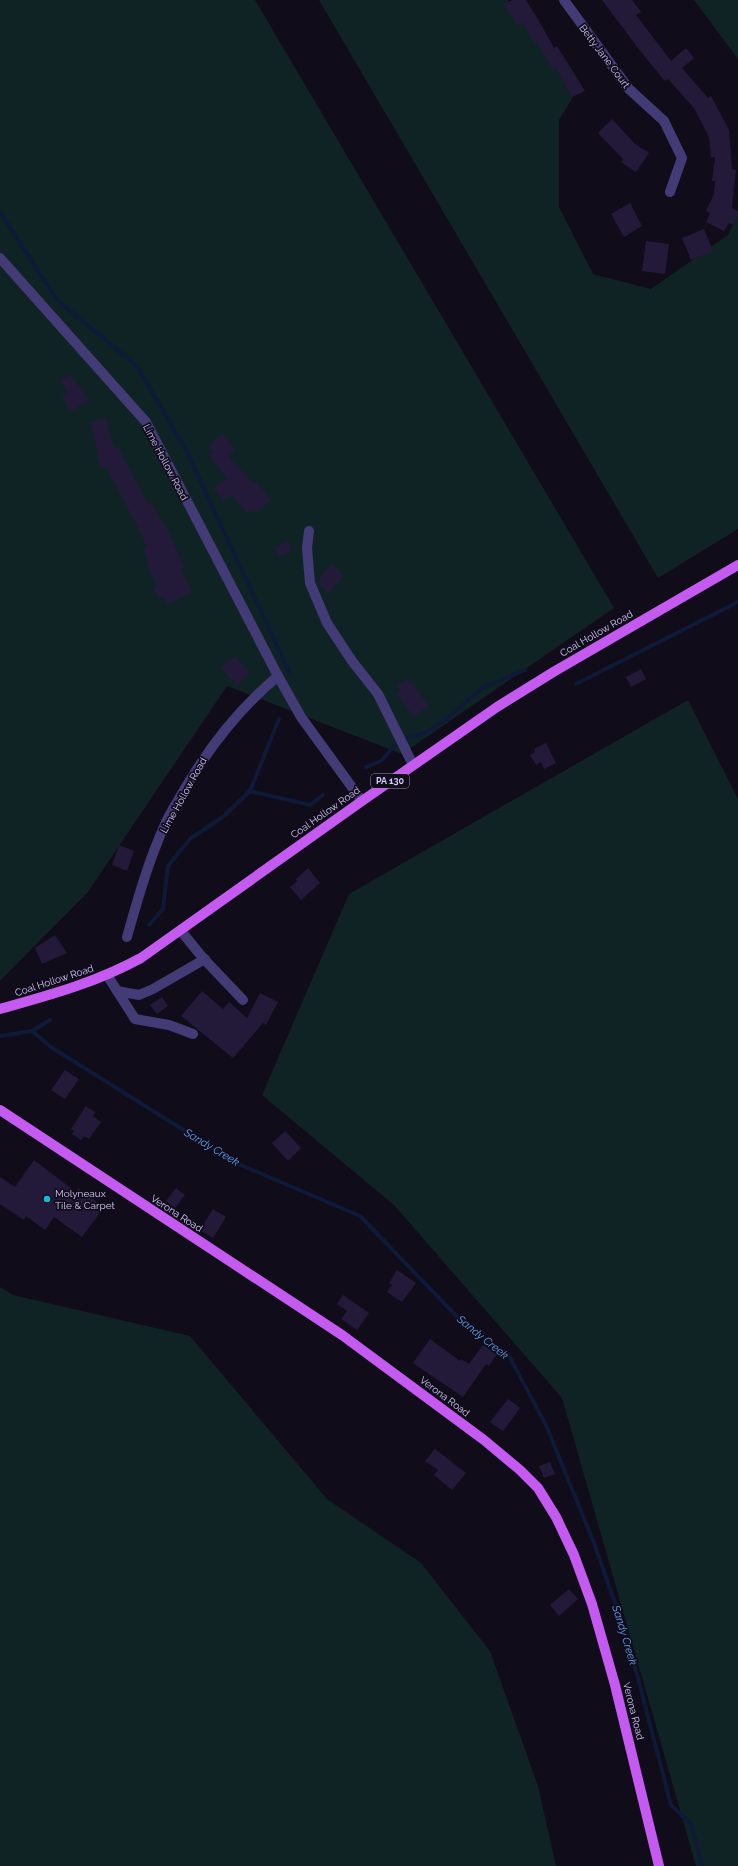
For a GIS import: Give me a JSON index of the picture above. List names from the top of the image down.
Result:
{
  "streets": {
    "main road": ["Coal Hollow Road", "PA 130", "Verona Road"],
    "street": ["Betty Jane Court", "Lime Hollow Road"]
  },
  "crossings": [
    ["Lime Hollow Road", "Coal Hollow Road"]
  ],
  "water": ["Sandy Creek"],
  "places": ["Molyneaux Tile & Carpet"]
}
